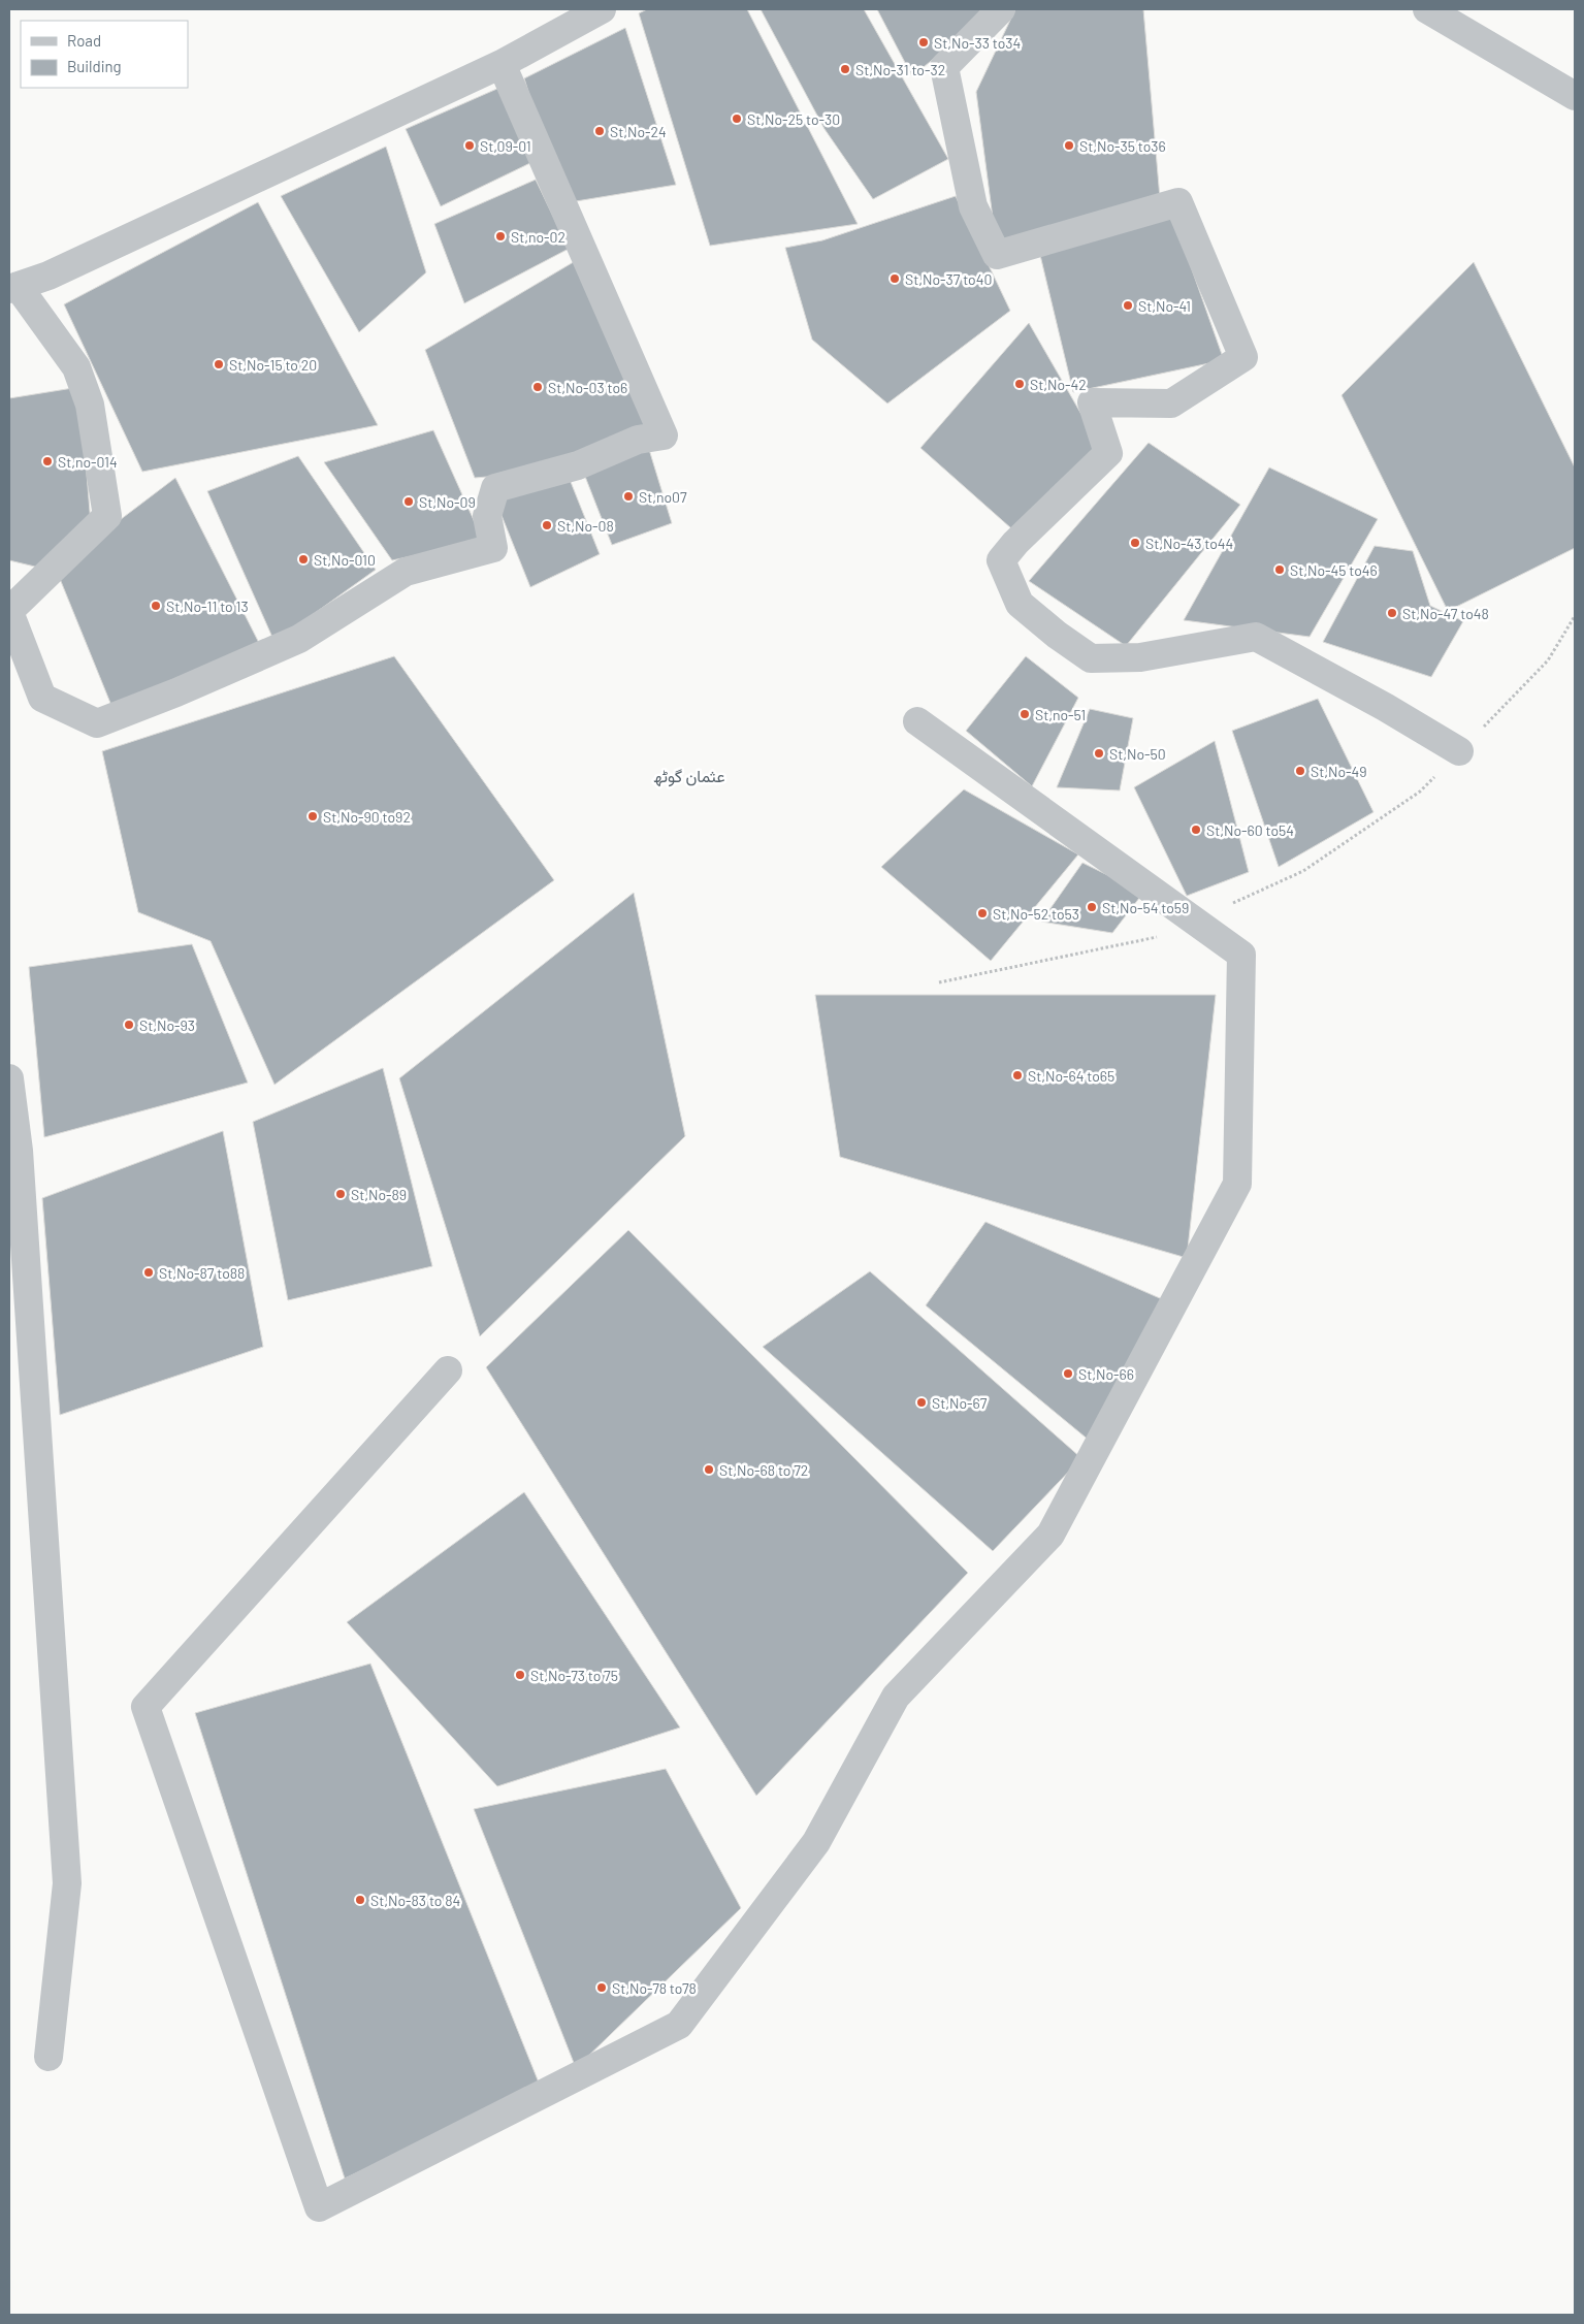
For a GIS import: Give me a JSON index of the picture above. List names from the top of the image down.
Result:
{
  "districts": ["عثمان گوٹھ"],
  "places": [
    "St,No-33 to34",
    "St,No-31 to-32",
    "St,No-25 to-30",
    "St,No-24",
    "St,09-01",
    "St,No-35 to36",
    "St,no-02",
    "St,No-37 to40",
    "St,No-41",
    "St,No-15 to 20",
    "St,No-42",
    "St,No-03 to6",
    "St,no-014",
    "St,no07",
    "St,No-09",
    "St,No-08",
    "St,No-43 to44",
    "St,No-010",
    "St,No-45 to46",
    "St,No-11 to 13",
    "St,No-47 to48",
    "St,no-51",
    "St,No-50",
    "St,No-49",
    "St,No-90 to92",
    "St,No-60 to54",
    "St,No-54 to59",
    "St,No-52 to53",
    "St,No-93",
    "St,No-64 to65",
    "St,No-89",
    "St,No-87 to88",
    "St,No-66",
    "St,No-67",
    "St,No-68 to 72",
    "St,No-73 to 75",
    "St,No-83 to 84",
    "St,No-78 to78"
  ],
  "legend": ["Road", "Building"]
}
